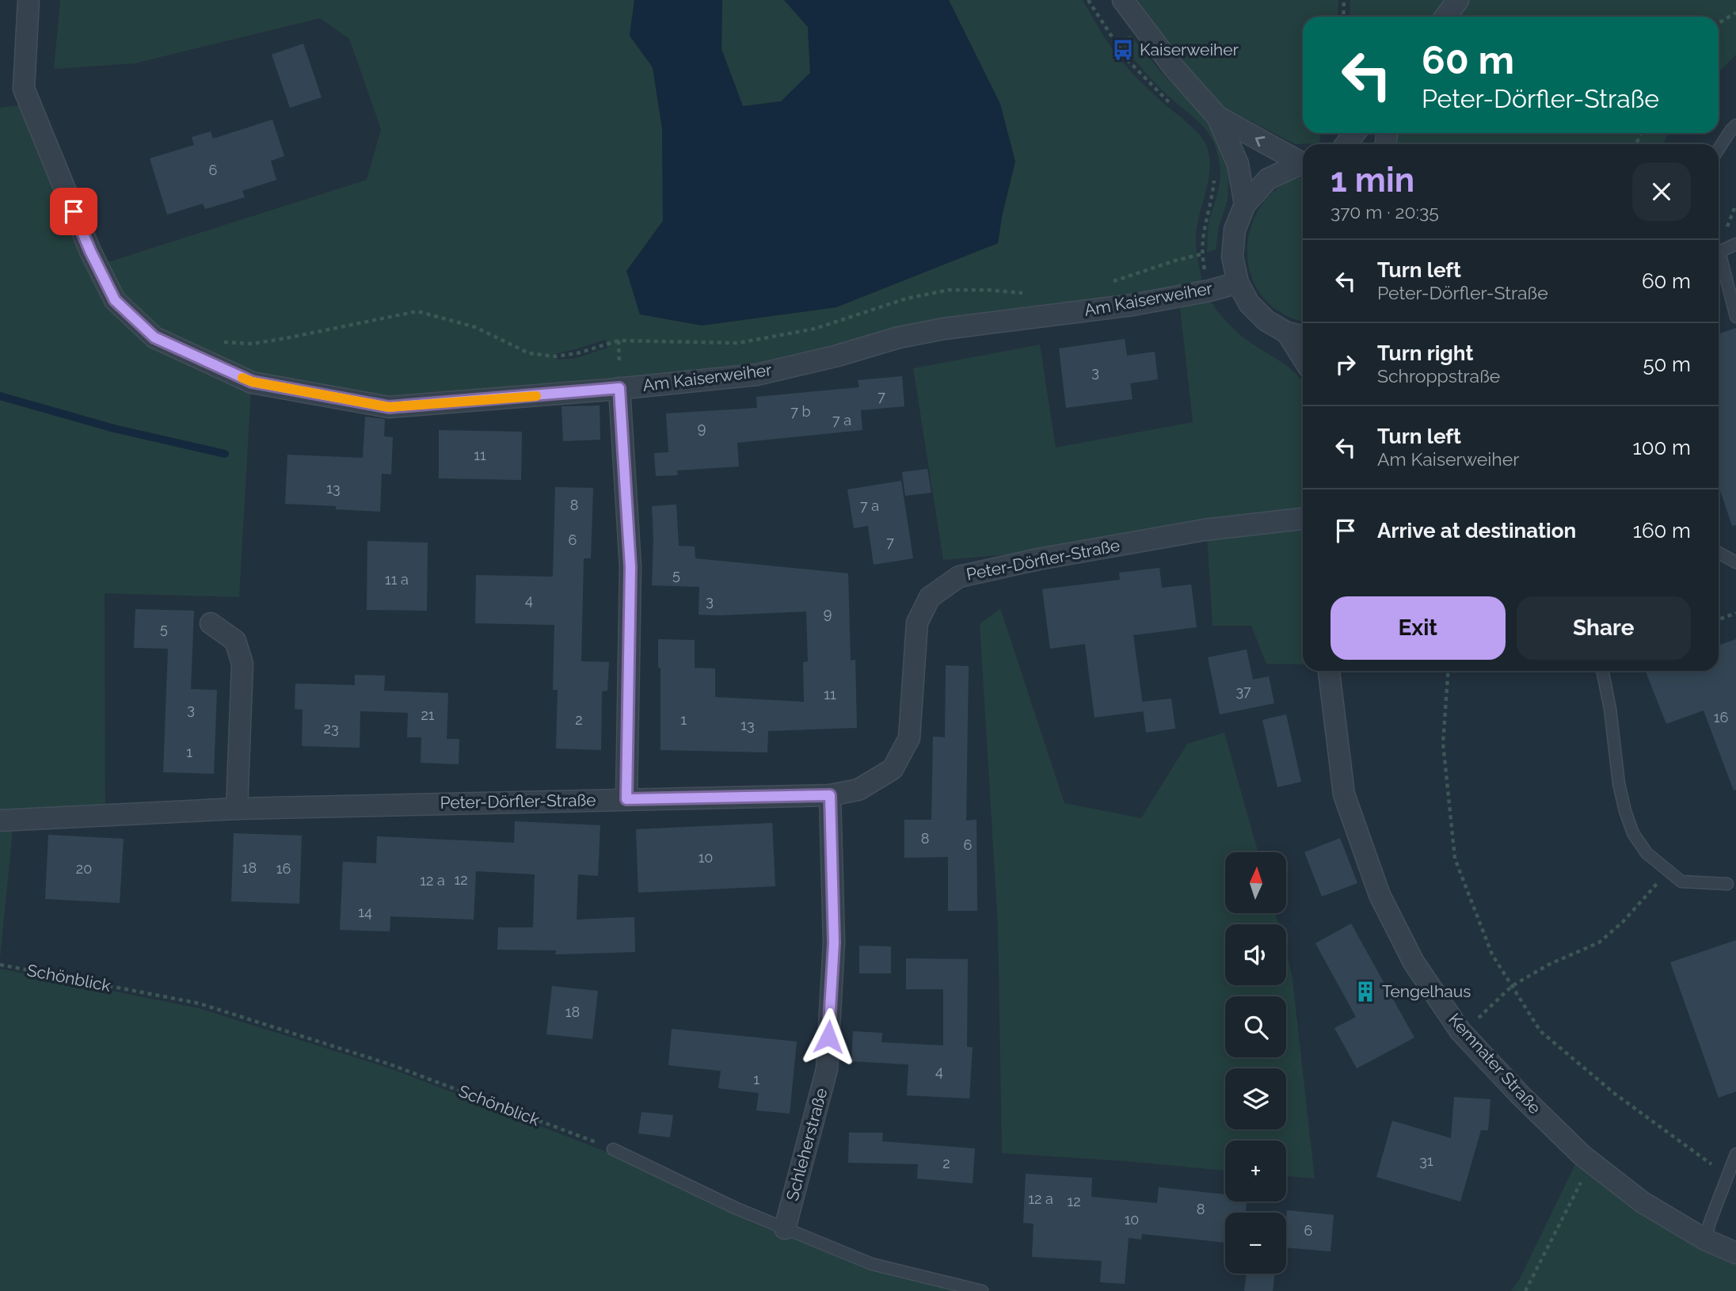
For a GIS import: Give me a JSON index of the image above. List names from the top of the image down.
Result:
{
  "streets": {
    "street": [
      "Am Kaiserweiher",
      "Peter-Dörfler-Straße",
      "Kemnater Straße",
      "Schleherstraße"
    ],
    "path": ["Schönblick"]
  },
  "crossings": [
    ["Peter-Dörfler-Straße", "Schleherstraße"]
  ],
  "places": {
    "bus stop": ["Kaiserweiher"],
    "building": ["Tengelhaus"]
  },
  "house_numbers": [
    "6",
    "3",
    "7",
    "7 b",
    "7 a",
    "9",
    "11",
    "13",
    "8",
    "7 a",
    "6",
    "7",
    "5",
    "11 a",
    "4",
    "3",
    "9",
    "5",
    "37",
    "11",
    "3",
    "21",
    "16",
    "2",
    "1",
    "13",
    "23",
    "1",
    "8",
    "6",
    "10",
    "18",
    "20",
    "16",
    "12",
    "12 a",
    "14",
    "18",
    "4",
    "1",
    "31",
    "2",
    "12 a",
    "12",
    "8",
    "10",
    "6"
  ],
  "north": "top",
  "page": {
    "turn": ["60 m", "Peter-Dörfler-Straße"],
    "heading": ["1 min", "370 m · 20:35"],
    "list": [
      {
        "name": "Turn left",
        "note": "Peter-Dörfler-Straße",
        "value": "60 m"
      },
      {
        "name": "Turn right",
        "note": "Schroppstraße",
        "value": "50 m"
      },
      {
        "name": "Turn left",
        "note": "Am Kaiserweiher",
        "value": "100 m"
      },
      {
        "name": "Arrive at destination",
        "value": "160 m"
      }
    ],
    "buttons": ["Exit", "Share"],
    "map_buttons": ["+", "−"]
  }
}
